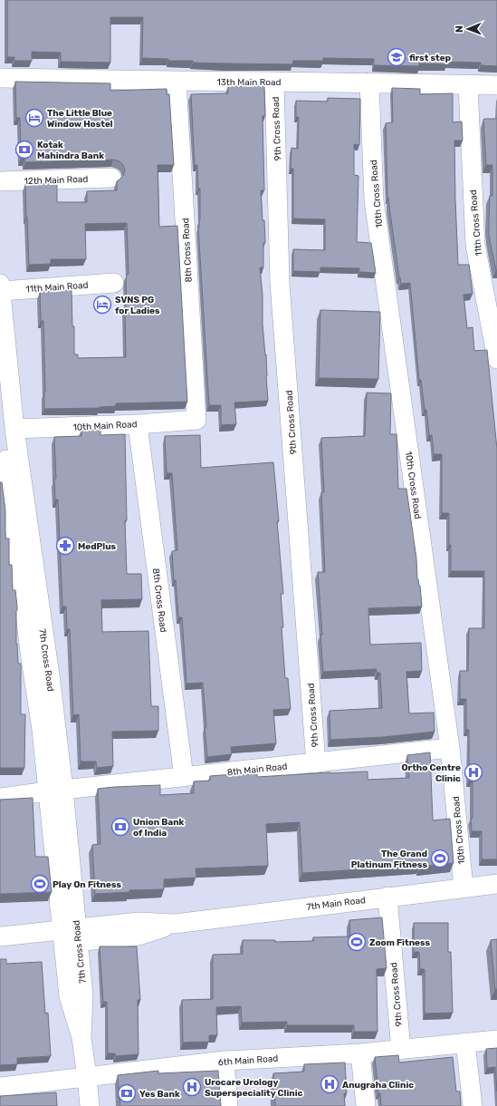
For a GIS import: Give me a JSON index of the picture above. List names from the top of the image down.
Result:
{
  "streets": {
    "street": [
      "13th Main Road",
      "9th Cross Road",
      "12th Main Road",
      "10th Cross Road",
      "11th Cross Road",
      "8th Cross Road",
      "11th Main Road",
      "10th Main Road",
      "7th Cross Road",
      "8th Main Road",
      "7th Main Road",
      "6th Main Road"
    ]
  },
  "crossings": [
    ["13th Main Road", "9th Cross Road"],
    ["13th Main Road", "10th Cross Road"],
    ["13th Main Road", "11th Cross Road"],
    ["13th Main Road", "8th Cross Road"],
    ["9th Cross Road", "8th Main Road"],
    ["9th Cross Road", "7th Main Road"],
    ["9th Cross Road", "6th Main Road"],
    ["10th Cross Road", "8th Main Road"],
    ["10th Cross Road", "7th Main Road"],
    ["8th Cross Road", "10th Main Road"],
    ["8th Cross Road", "8th Main Road"],
    ["11th Main Road", "7th Cross Road"],
    ["10th Main Road", "7th Cross Road"],
    ["7th Cross Road", "8th Main Road"],
    ["7th Cross Road", "7th Main Road"],
    ["7th Cross Road", "6th Main Road"]
  ],
  "places": {
    "school or university": ["first step"],
    "hotel": ["The Little Blue Window Hostel", "SVNS PG for Ladies"],
    "bank": ["Kotak Mahindra Bank", "Union Bank of India", "Yes Bank"],
    "pharmacy": ["MedPlus"],
    "hospital": ["Ortho Centre Clinic", "Anugraha Clinic", "Urocare Urology Superspeciality Clinic"],
    "sports": ["The Grand Platinum Fitness", "Play On Fitness", "Zoom Fitness"]
  },
  "north": "left"
}
